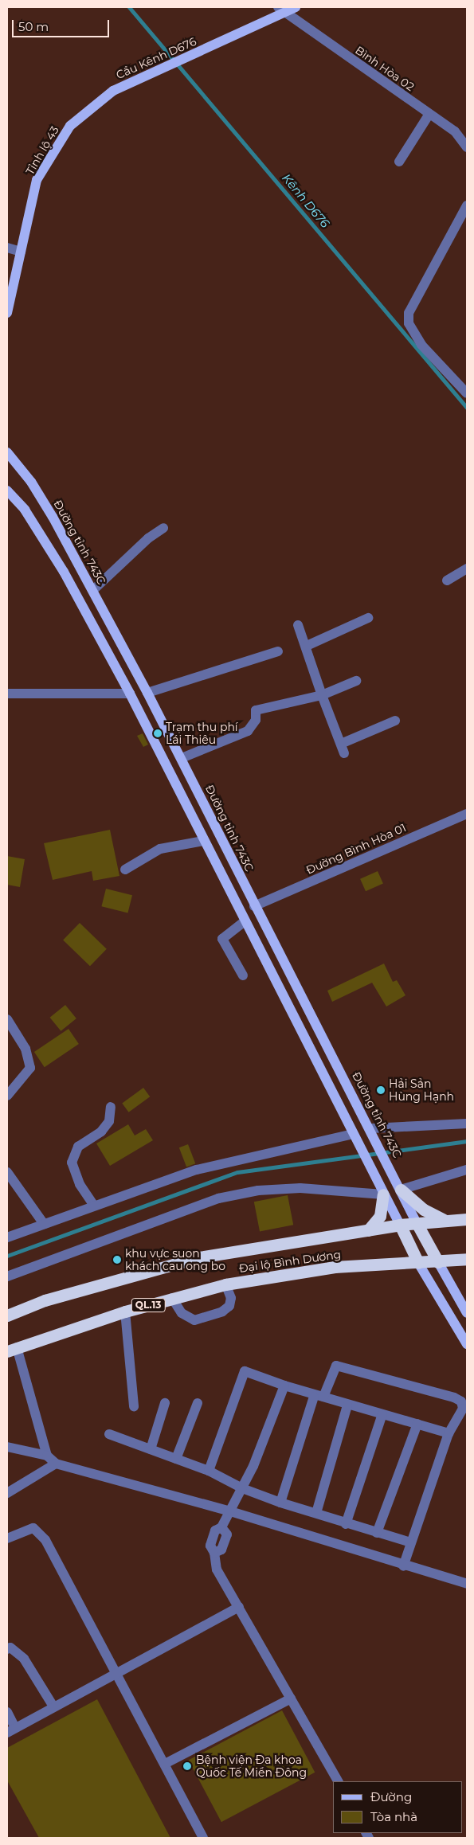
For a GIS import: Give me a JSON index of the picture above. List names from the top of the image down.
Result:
{
  "streets": {
    "highway": ["Đại lộ Bình Dương", "QL.13"],
    "main road": ["Cầu Kênh D676", "Tỉnh lộ 43", "Đường tỉnh 743C"],
    "street": ["Bình Hòa 02", "Đường Bình Hòa 01"]
  },
  "crossings": [
    ["Cầu Kênh D676", "Bình Hòa 02"],
    ["Cầu Kênh D676", "Tỉnh lộ 43"],
    ["Đường tỉnh 743C", "Đường Bình Hòa 01"],
    ["Đường tỉnh 743C", "Đại lộ Bình Dương"]
  ],
  "water": ["Kênh D676"],
  "places": [
    "Trạm thu phí Lái Thiêu",
    "Hải Sản Hùng Hạnh",
    "khu vực suon khách cau ong bo",
    "Bệnh viện Đa khoa Quốc Tế Miền Đông"
  ],
  "legend": ["Đường", "Tòa nhà"],
  "scale_bar": "50 m"
}
